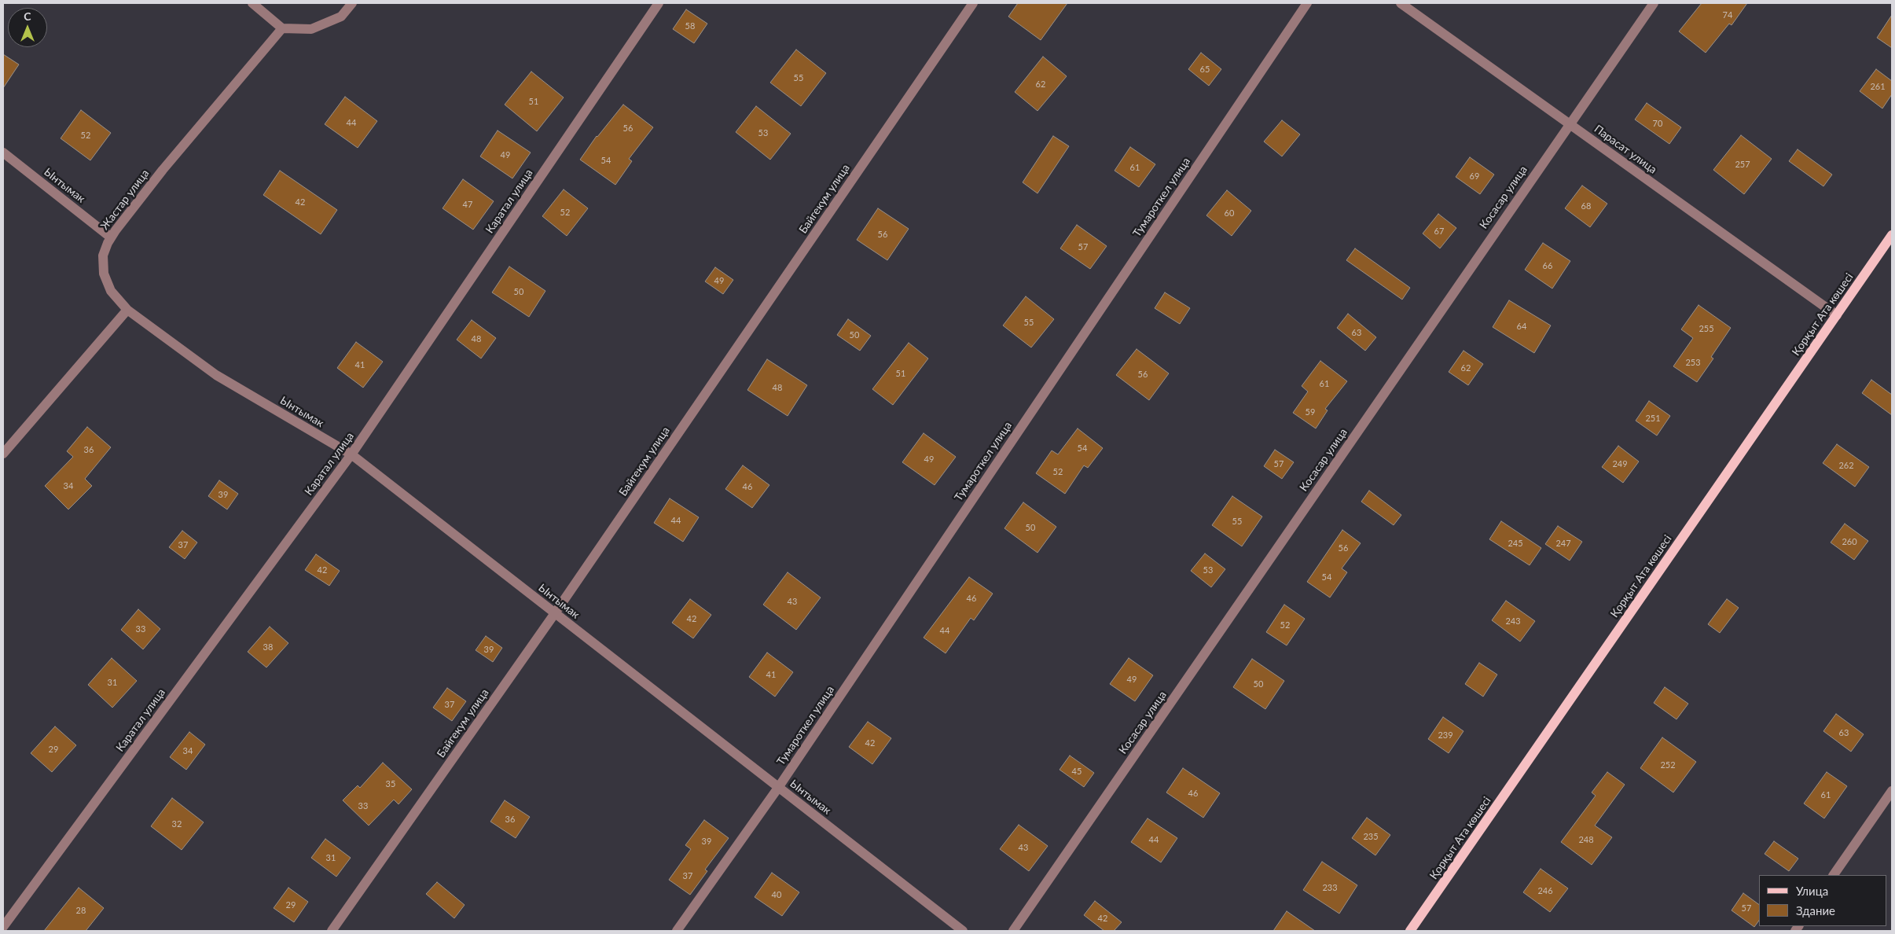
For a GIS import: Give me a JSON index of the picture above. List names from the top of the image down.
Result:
{
  "streets": {
    "main road": ["Қорқыт Ата көшесі"],
    "street": [
      "Парасат улица",
      "Ынтымак",
      "Тумароткел улица",
      "Косасар улица",
      "Байгекум улица",
      "Жастар улица",
      "Каратал улица"
    ]
  },
  "crossings": [
    ["Парасат улица", "Косасар улица"],
    ["Парасат улица", "Қорқыт Ата көшесі"],
    ["Ынтымак", "Тумароткел улица"],
    ["Ынтымак", "Байгекум улица"],
    ["Ынтымак", "Жастар улица"],
    ["Ынтымак", "Каратал улица"]
  ],
  "house_numbers": [
    "74",
    "58",
    "65",
    "55",
    "62",
    "261",
    "51",
    "44",
    "70",
    "56",
    "53",
    "52",
    "49",
    "54",
    "257",
    "61",
    "69",
    "42",
    "47",
    "68",
    "52",
    "60",
    "67",
    "56",
    "57",
    "66",
    "49",
    "50",
    "55",
    "64",
    "255",
    "63",
    "50",
    "48",
    "253",
    "41",
    "62",
    "51",
    "56",
    "61",
    "48",
    "59",
    "251",
    "54",
    "36",
    "49",
    "57",
    "249",
    "262",
    "52",
    "34",
    "46",
    "39",
    "44",
    "55",
    "50",
    "260",
    "245",
    "247",
    "37",
    "56",
    "42",
    "53",
    "54",
    "46",
    "43",
    "42",
    "243",
    "52",
    "33",
    "44",
    "38",
    "39",
    "41",
    "49",
    "31",
    "50",
    "37",
    "63",
    "239",
    "42",
    "29",
    "34",
    "252",
    "45",
    "35",
    "46",
    "61",
    "33",
    "36",
    "32",
    "235",
    "44",
    "248",
    "39",
    "43",
    "31",
    "37",
    "233",
    "246",
    "40",
    "29",
    "57",
    "28",
    "42"
  ],
  "legend": ["Улица", "Здание"],
  "north": "top"
}
